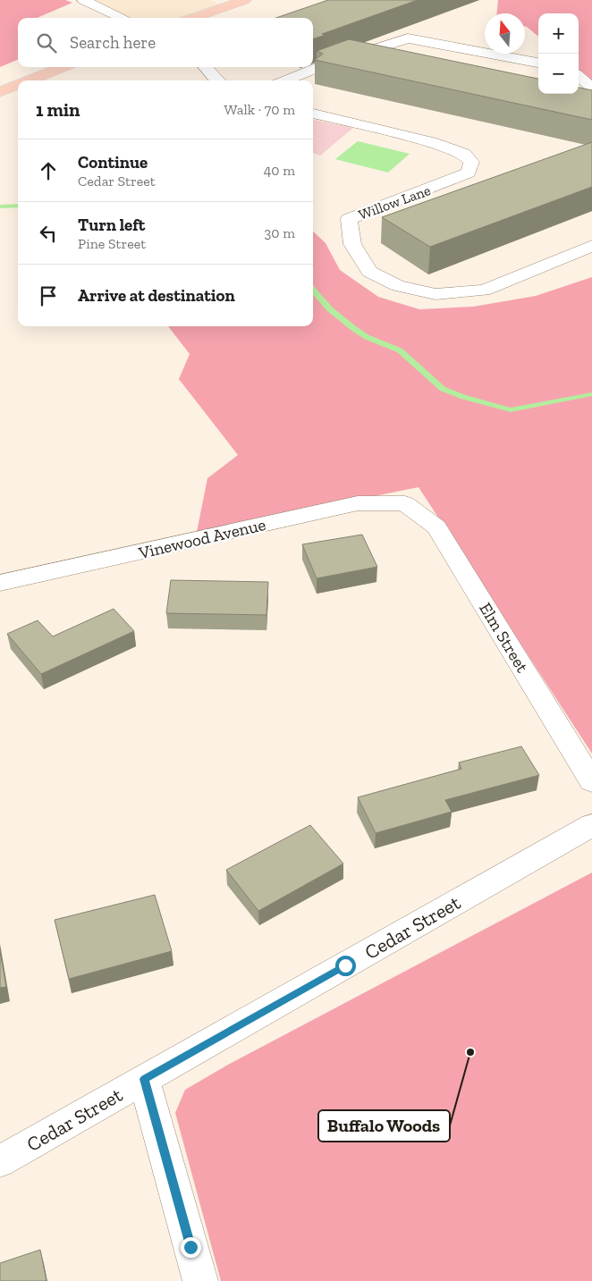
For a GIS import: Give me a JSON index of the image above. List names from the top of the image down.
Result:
{
  "streets": {
    "street": [
      "Willow Lane",
      "Vinewood Avenue",
      "Elm Street",
      "Cedar Street"
    ]
  },
  "crossings": [
    ["Vinewood Avenue", "Elm Street"]
  ],
  "places": ["Buffalo Woods"],
  "north": "top",
  "page": {
    "map_buttons": ["+", "−"],
    "search": "Search here",
    "heading": ["1 min", "Walk · 70 m"],
    "list": [
      ["Continue", "Cedar Street", "40 m"],
      ["Turn left", "Pine Street", "30 m"],
      "Arrive at destination"
    ]
  }
}
